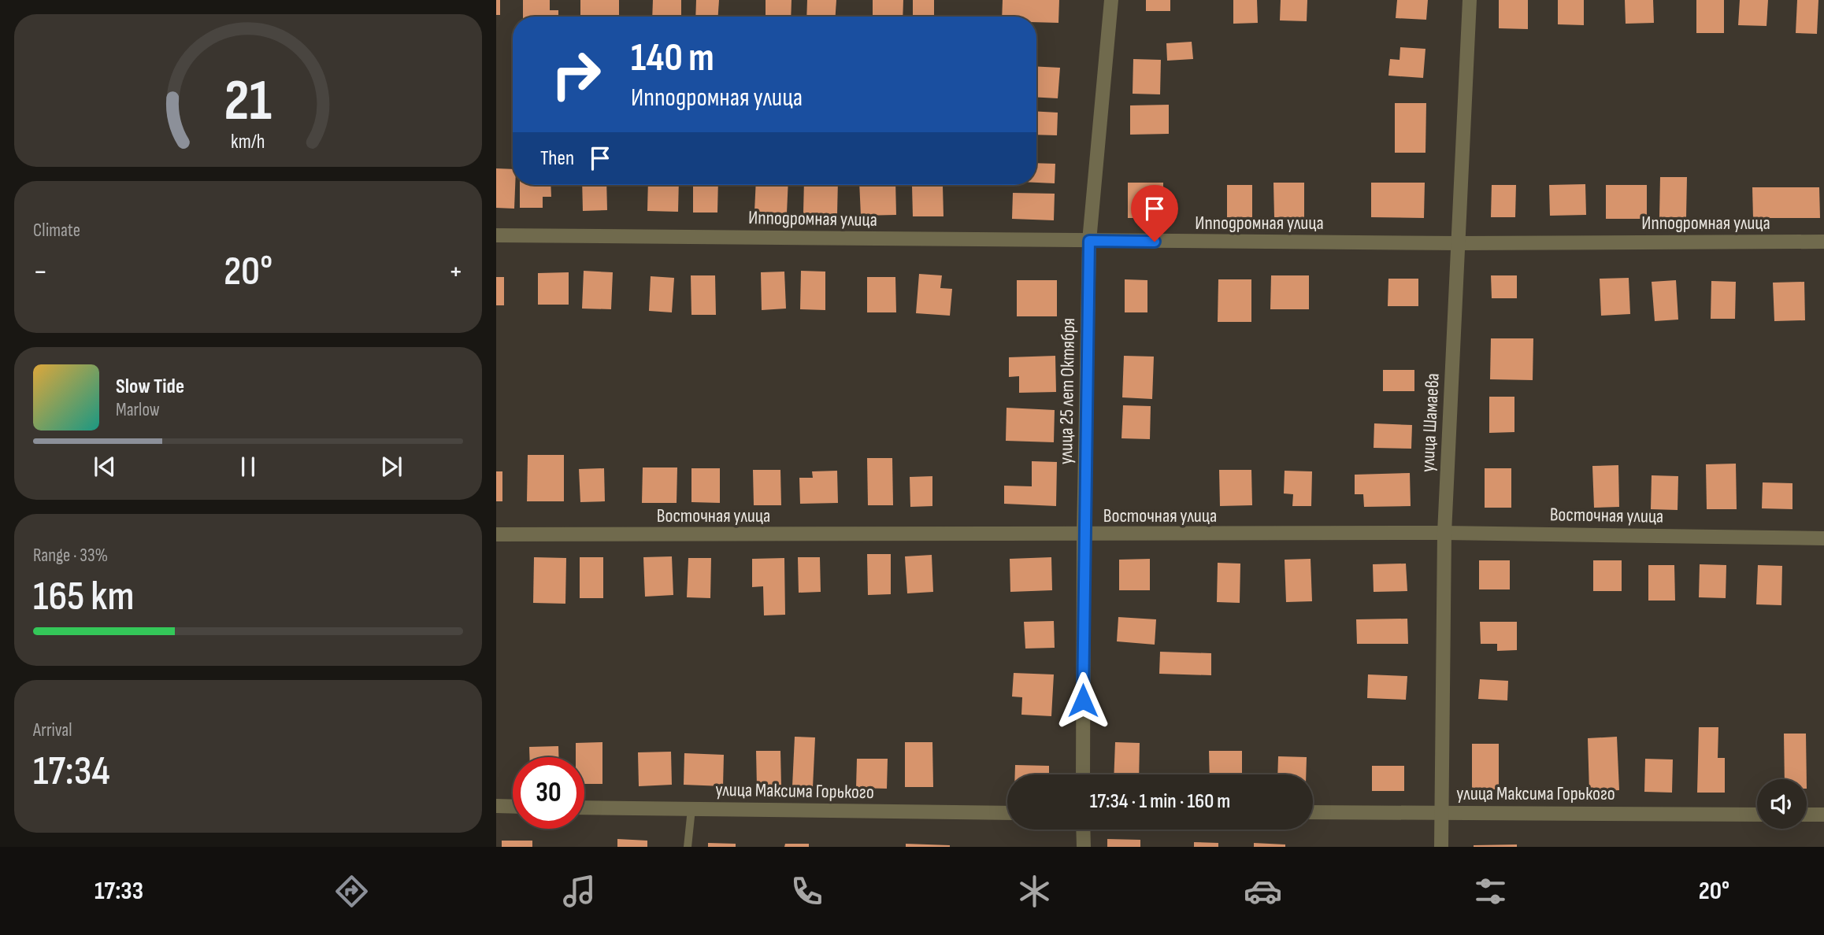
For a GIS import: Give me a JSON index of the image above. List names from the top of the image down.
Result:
{
  "streets": {
    "street": [
      "Ипподромная улица",
      "улица 25 лет Октября",
      "улица Шамаева",
      "Восточная улица",
      "улица Максима Горького"
    ]
  },
  "crossings": [
    ["Ипподромная улица", "улица 25 лет Октября"],
    ["Ипподромная улица", "улица Шамаева"],
    ["улица 25 лет Октября", "Восточная улица"],
    ["улица Шамаева", "Восточная улица"],
    ["улица Шамаева", "улица Максима Горького"]
  ],
  "page": {
    "turn": ["140 m", "Ипподромная улица"],
    "then": "Then",
    "tile": [
      "Climate",
      ["Range · 33%", "165 km"],
      ["Arrival", "17:34"]
    ],
    "heat": ["−", "20°", "+"],
    "song": ["Slow Tide", "Marlow"],
    "limit": "30",
    "trip": "17:34 · 1 min · 160 m",
    "tabs": ["17:33", "20°"],
    "gauge": ["21", "km/h"]
  }
}
